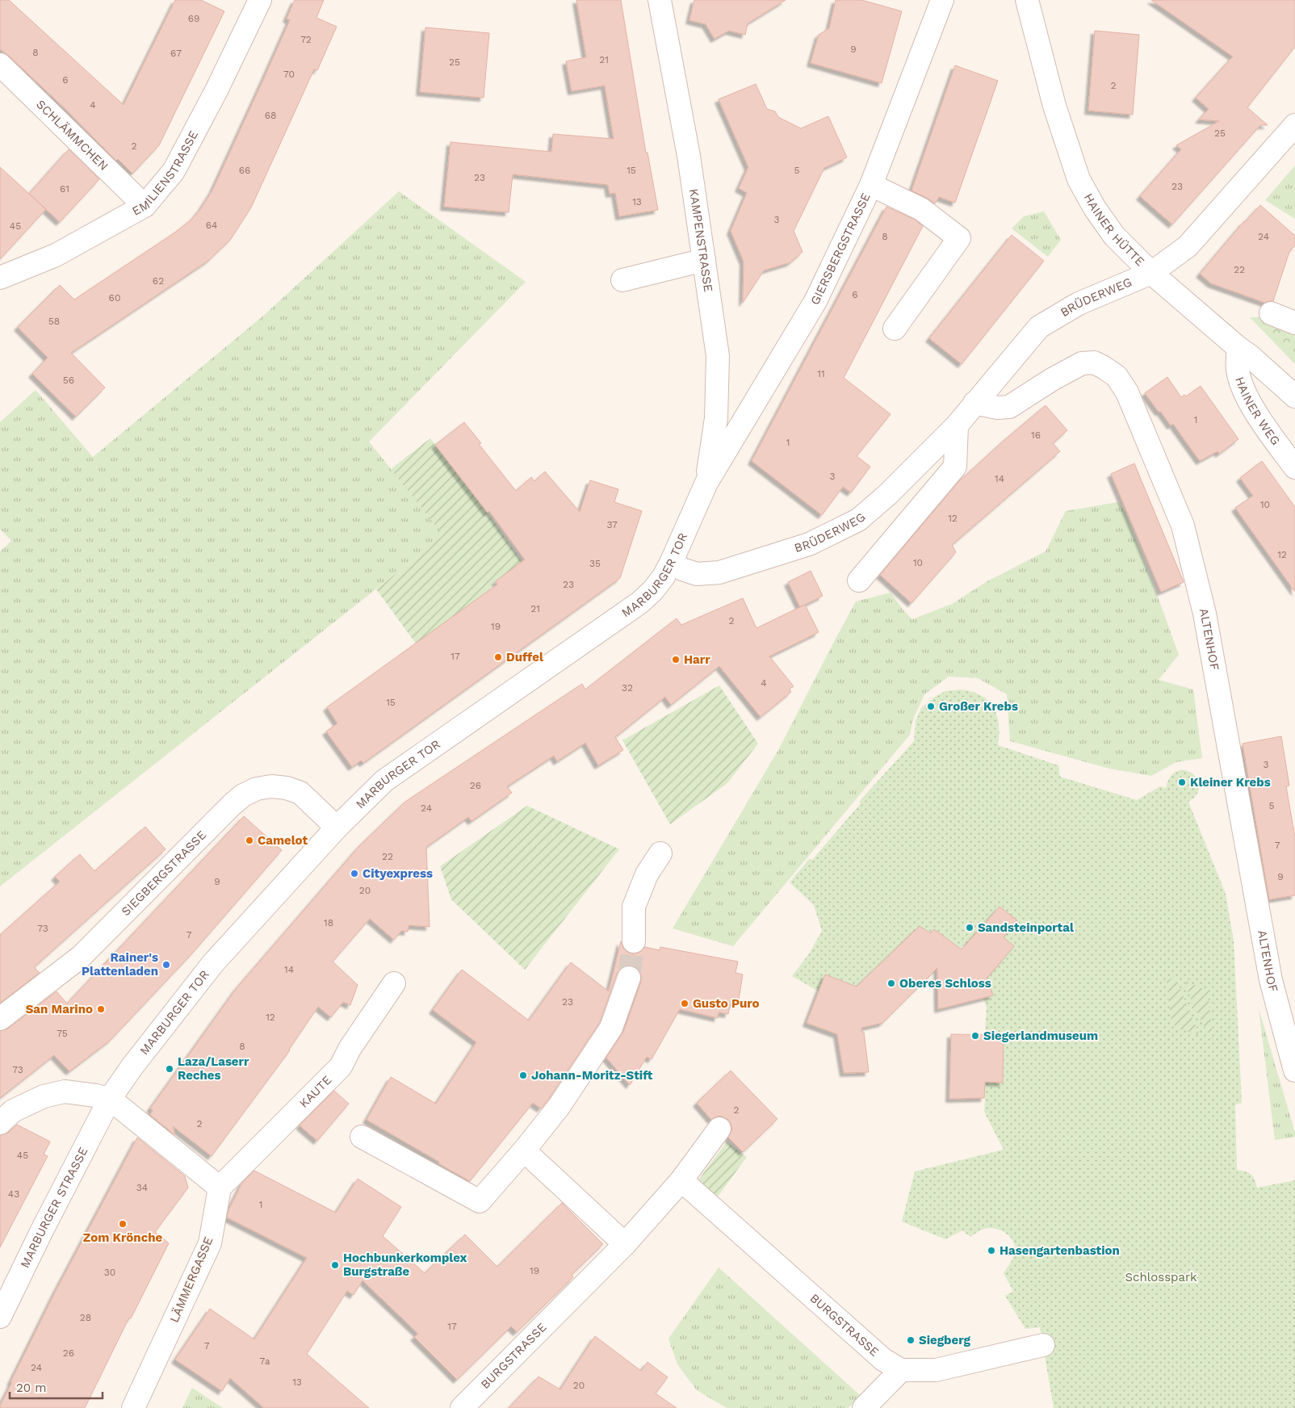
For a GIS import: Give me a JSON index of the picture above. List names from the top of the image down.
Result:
{
  "streets": {
    "street": [
      "SCHLÄMMCHEN",
      "EMILIENSTRASSE",
      "HAINER HÜTTE",
      "KAMPENSTRASSE",
      "GIERSBERGSTRASSE",
      "BRÜDERWEG",
      "HAINER WEG",
      "MARBURGER TOR",
      "ALTENHOF",
      "SIEGBERGSTRASSE",
      "KAUTE",
      "MARBURGER STRASSE",
      "LÄMMERGASSE",
      "BURGSTRASSE"
    ]
  },
  "crossings": [
    ["SCHLÄMMCHEN", "EMILIENSTRASSE"],
    ["HAINER HÜTTE", "BRÜDERWEG"],
    ["HAINER HÜTTE", "HAINER WEG"],
    ["KAMPENSTRASSE", "GIERSBERGSTRASSE"],
    ["KAMPENSTRASSE", "MARBURGER TOR"],
    ["GIERSBERGSTRASSE", "MARBURGER TOR"],
    ["BRÜDERWEG", "MARBURGER TOR"],
    ["BRÜDERWEG", "ALTENHOF"],
    ["MARBURGER TOR", "SIEGBERGSTRASSE"],
    ["MARBURGER TOR", "MARBURGER STRASSE"],
    ["KAUTE", "LÄMMERGASSE"]
  ],
  "parks": ["Schlosspark"],
  "places": [
    "Duffel",
    "Harr",
    "Großer Krebs",
    "Kleiner Krebs",
    "Camelot",
    "Cityexpress",
    "Sandsteinportal",
    "Rainer's Plattenladen",
    "Oberes Schloss",
    "Gusto Puro",
    "San Marino",
    "Siegerlandmuseum",
    "Laza/Laserr Reches",
    "Johann-Moritz-Stift",
    "Zom Krönche",
    "Hasengartenbastion",
    "Hochbunkerkomplex Burgstraße",
    "Siegberg"
  ],
  "house_numbers": [
    "69",
    "72",
    "9",
    "8",
    "67",
    "21",
    "25",
    "70",
    "6",
    "2",
    "4",
    "68",
    "25",
    "2",
    "66",
    "15",
    "5",
    "23",
    "23",
    "61",
    "13",
    "3",
    "64",
    "45",
    "8",
    "24",
    "22",
    "62",
    "6",
    "60",
    "58",
    "11",
    "56",
    "1",
    "16",
    "1",
    "3",
    "14",
    "10",
    "12",
    "37",
    "12",
    "10",
    "35",
    "23",
    "21",
    "2",
    "19",
    "17",
    "4",
    "32",
    "15",
    "3",
    "26",
    "5",
    "24",
    "7",
    "22",
    "9",
    "9",
    "20",
    "18",
    "73",
    "7",
    "14",
    "23",
    "12",
    "75",
    "8",
    "73",
    "2",
    "2",
    "45",
    "34",
    "43",
    "1",
    "19",
    "30",
    "28",
    "17",
    "7",
    "26",
    "7a",
    "24",
    "13",
    "20"
  ],
  "scale_bar": "20 m"
}
